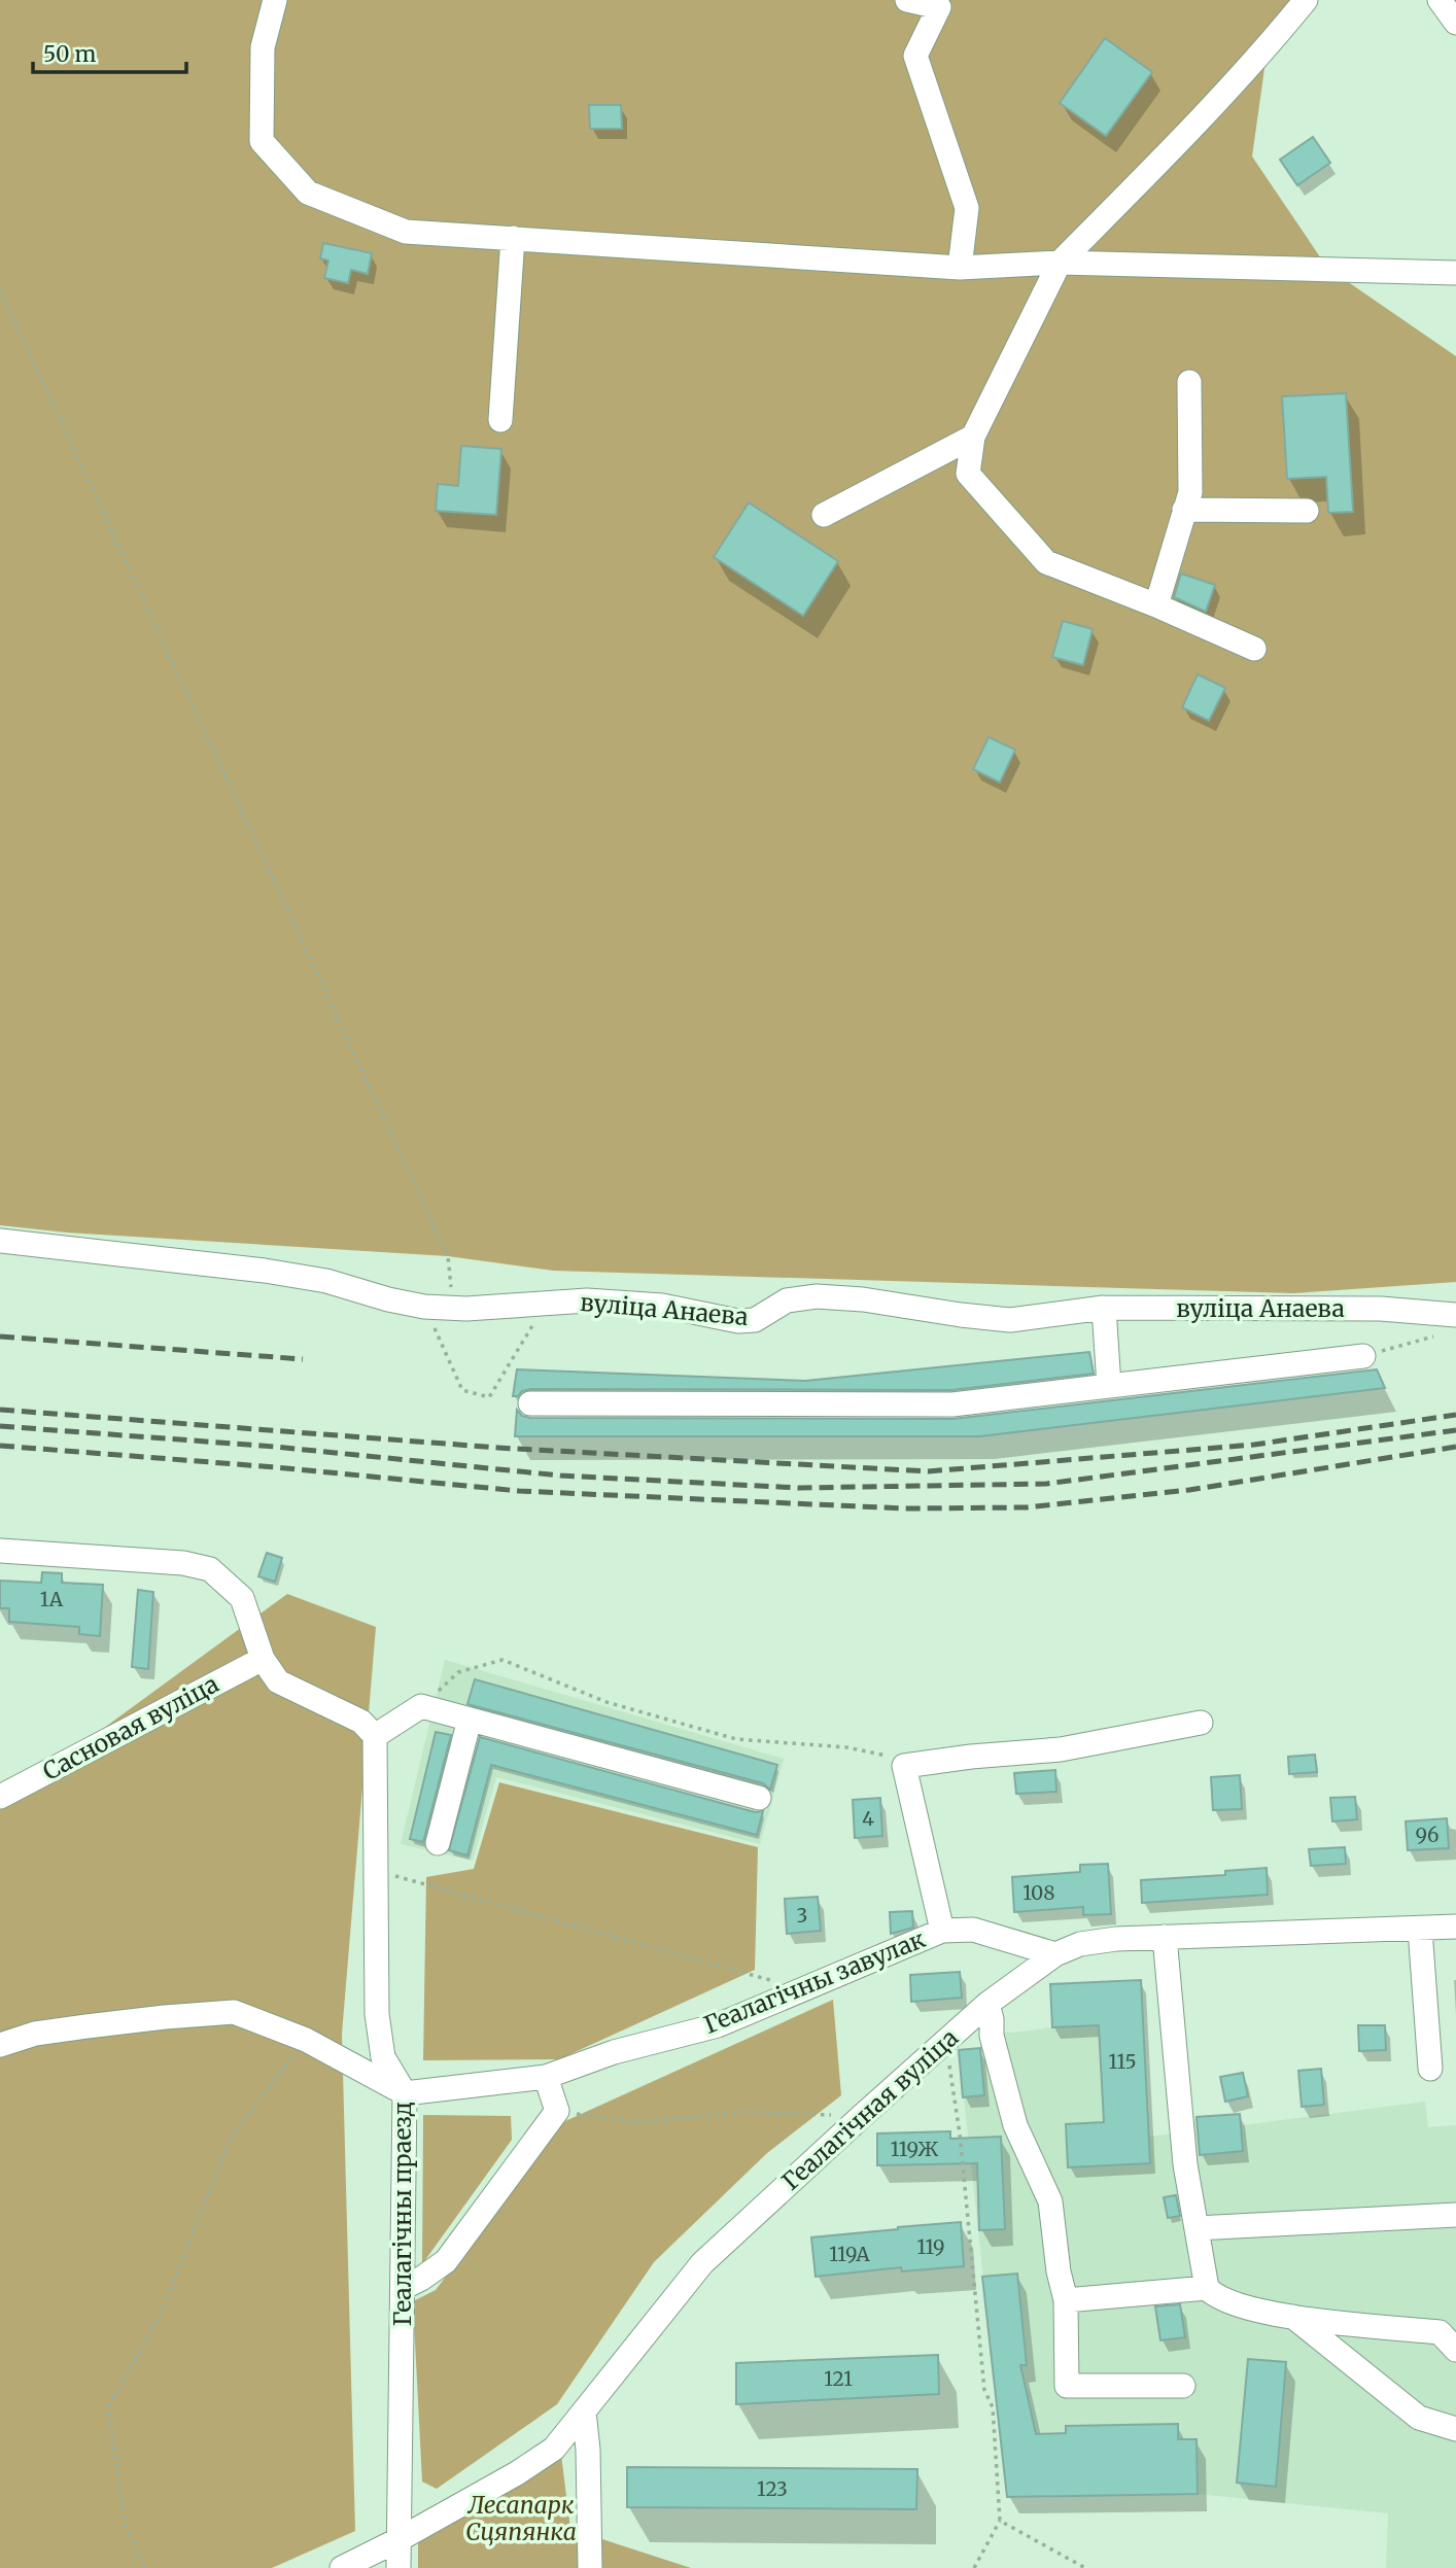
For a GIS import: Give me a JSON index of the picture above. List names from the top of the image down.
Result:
{
  "streets": {
    "street": [
      "вуліца Анаева",
      "Сасновая вуліца",
      "Геалагічны завулак",
      "Геалагічная вуліца",
      "Геалагічны праезд"
    ]
  },
  "crossings": [
    ["Геалагічны завулак", "Геалагічная вуліца"],
    ["Геалагічны завулак", "Геалагічны праезд"],
    ["Геалагічная вуліца", "Геалагічны праезд"]
  ],
  "parks": ["Лесапарк Сцяпянка"],
  "house_numbers": [
    "1А",
    "4",
    "96",
    "108",
    "3",
    "115",
    "119Ж",
    "119",
    "119А",
    "121",
    "123"
  ],
  "scale_bar": "50 m"
}
